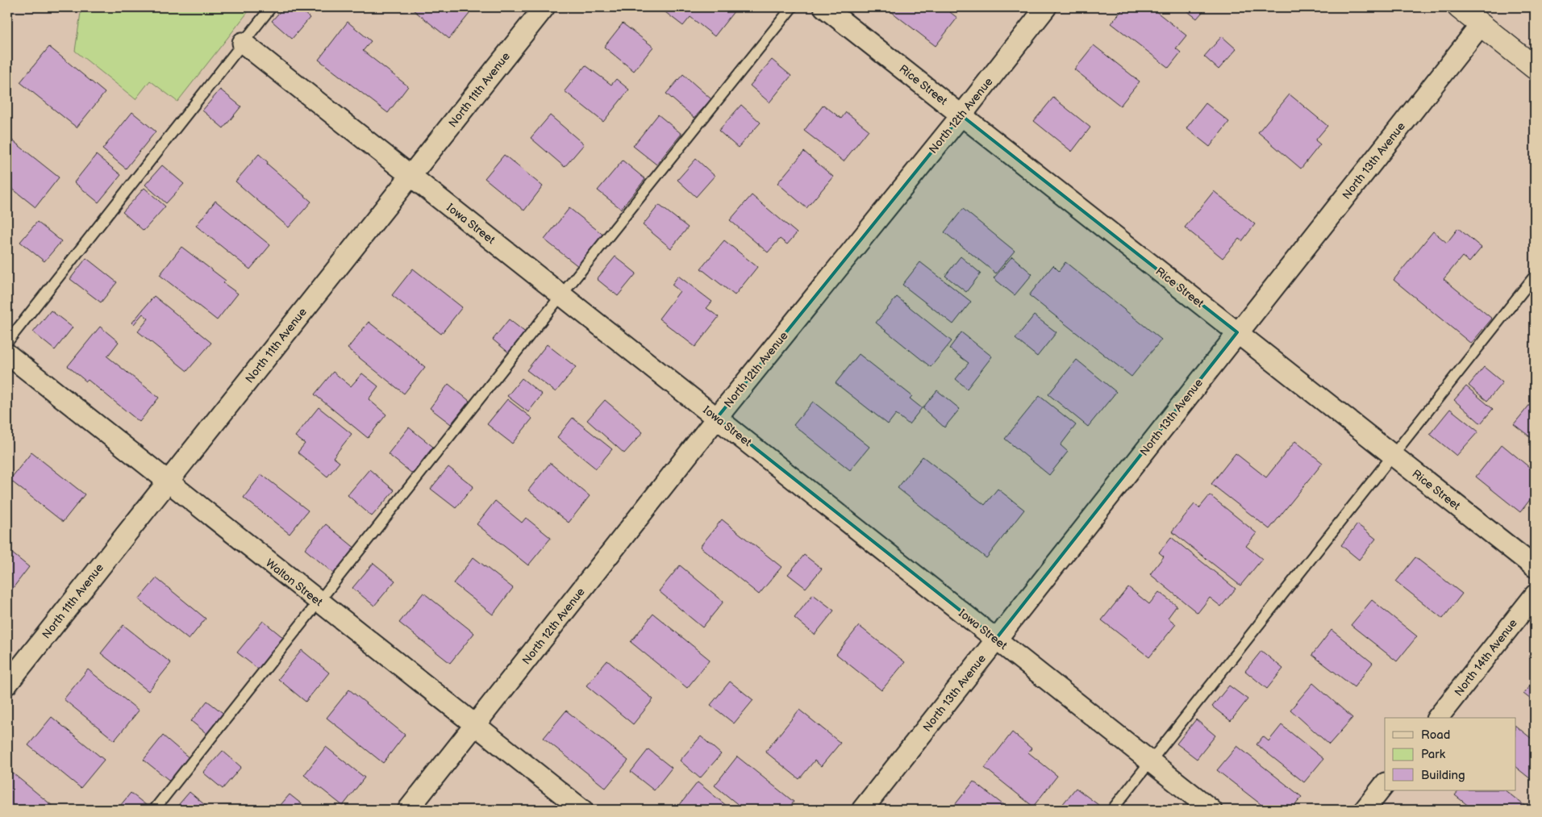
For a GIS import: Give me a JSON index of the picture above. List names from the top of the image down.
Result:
{
  "streets": {
    "street": [
      "Rice Street",
      "North 11th Avenue",
      "North 12th Avenue",
      "North 13th Avenue",
      "Iowa Street",
      "Walton Street",
      "North 14th Avenue"
    ]
  },
  "crossings": [
    ["Rice Street", "North 12th Avenue"],
    ["Rice Street", "North 13th Avenue"],
    ["North 11th Avenue", "Iowa Street"],
    ["North 11th Avenue", "Walton Street"],
    ["North 12th Avenue", "Iowa Street"],
    ["North 12th Avenue", "Walton Street"],
    ["North 13th Avenue", "Iowa Street"]
  ],
  "legend": ["Road", "Park", "Building"]
}
